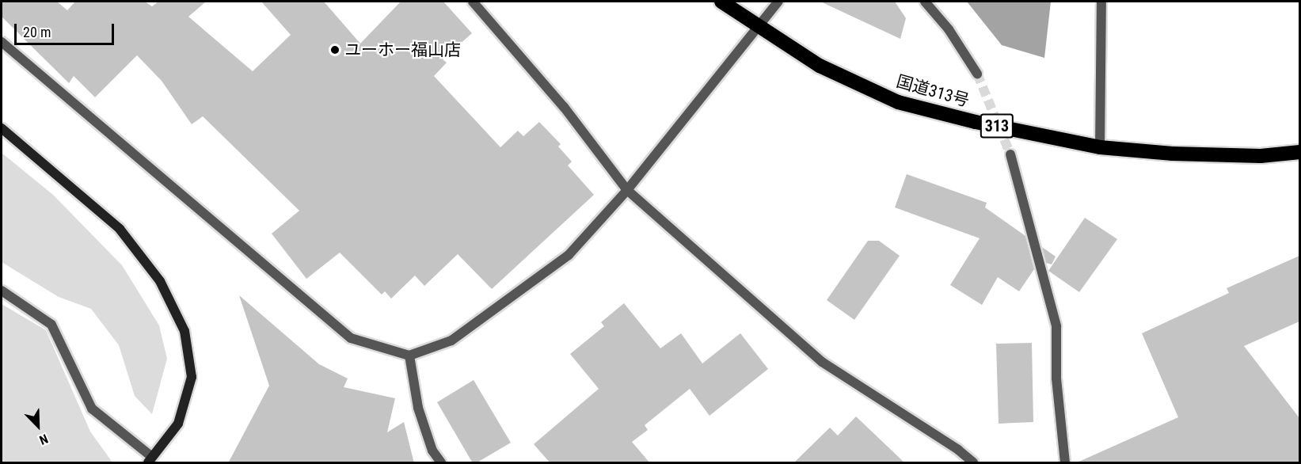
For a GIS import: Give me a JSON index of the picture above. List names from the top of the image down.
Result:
{
  "streets": {
    "highway": ["国道313号", "313"]
  },
  "places": ["ユーホー福山店"],
  "scale_bar": "20 m",
  "north": "bottom right"
}
